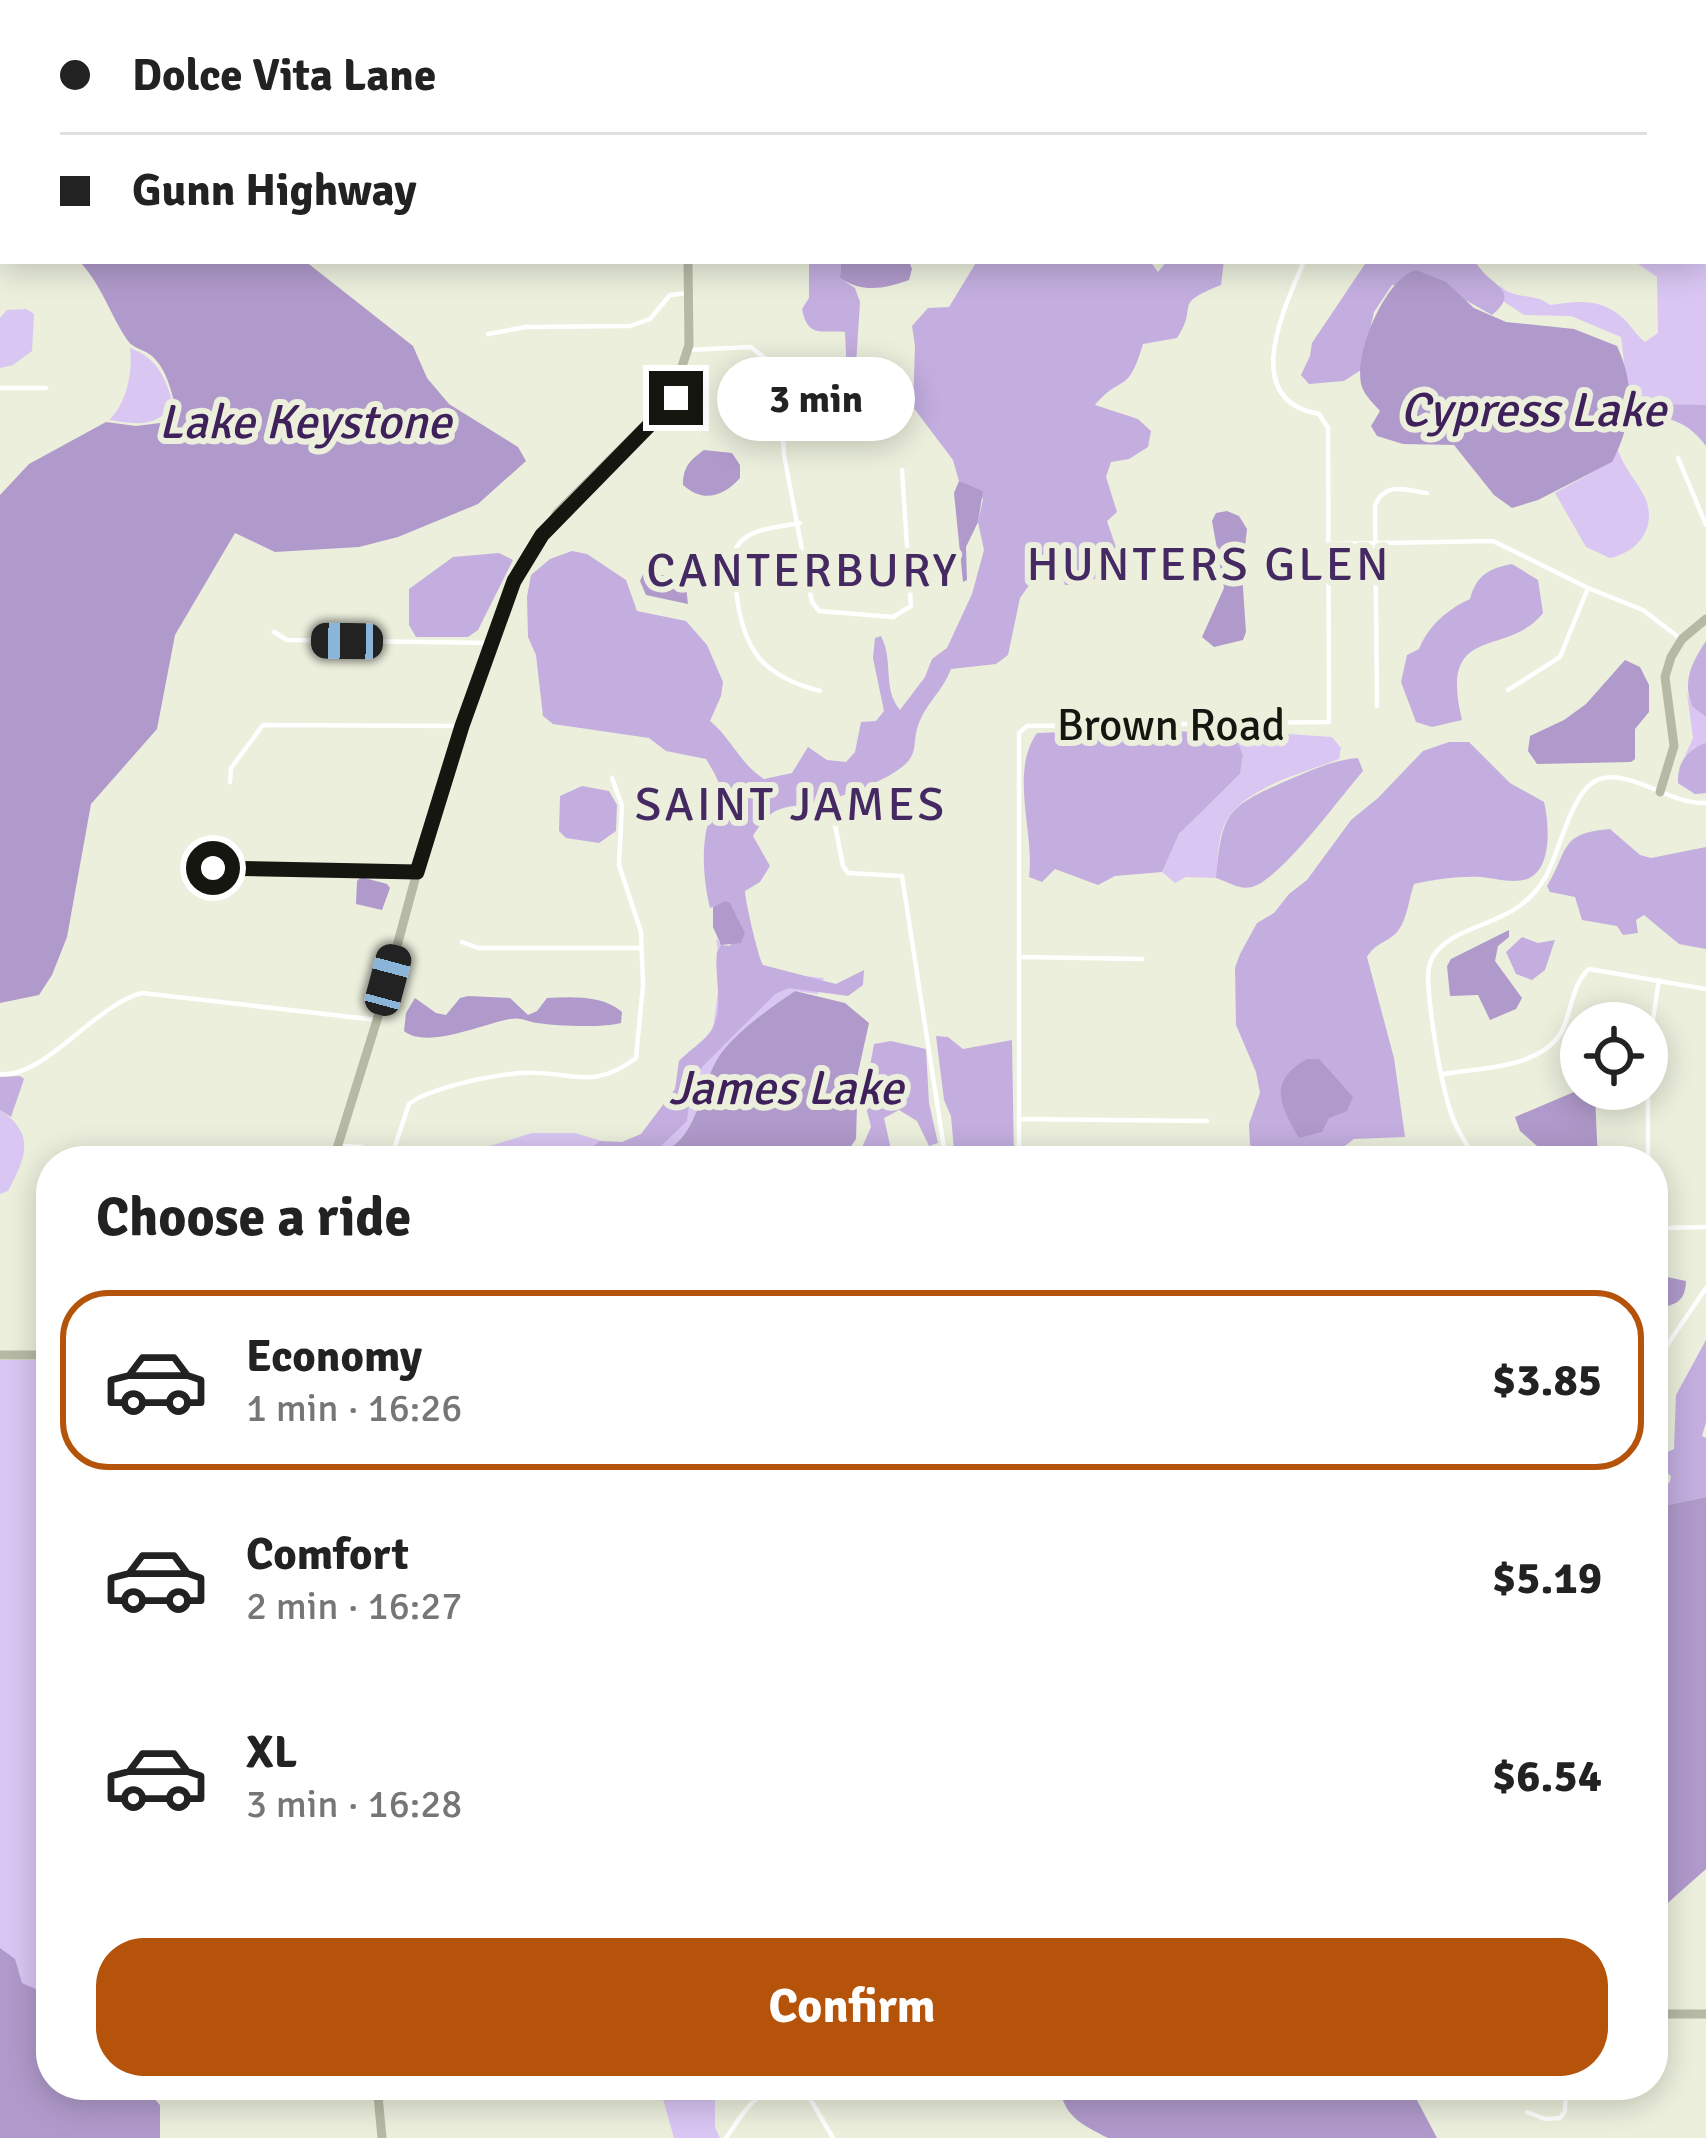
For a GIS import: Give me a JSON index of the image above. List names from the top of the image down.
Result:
{
  "streets": {
    "street": ["Brown Road"]
  },
  "districts": ["HUNTERS GLEN", "CANTERBURY", "SAINT JAMES"],
  "water": ["Cypress Lake", "Lake Keystone", "James Lake"],
  "page": {
    "banner": ["Dolce Vita Lane", "Gunn Highway"],
    "bubble": "3 min",
    "heading": "Choose a ride",
    "list": [
      {
        "name": "Economy",
        "note": "1 min · 16:26",
        "value": "$3.85"
      },
      {
        "name": "Comfort",
        "note": "2 min · 16:27",
        "value": "$5.19"
      },
      {
        "name": "XL",
        "note": "3 min · 16:28",
        "value": "$6.54"
      }
    ],
    "buttons": "Confirm"
  }
}
